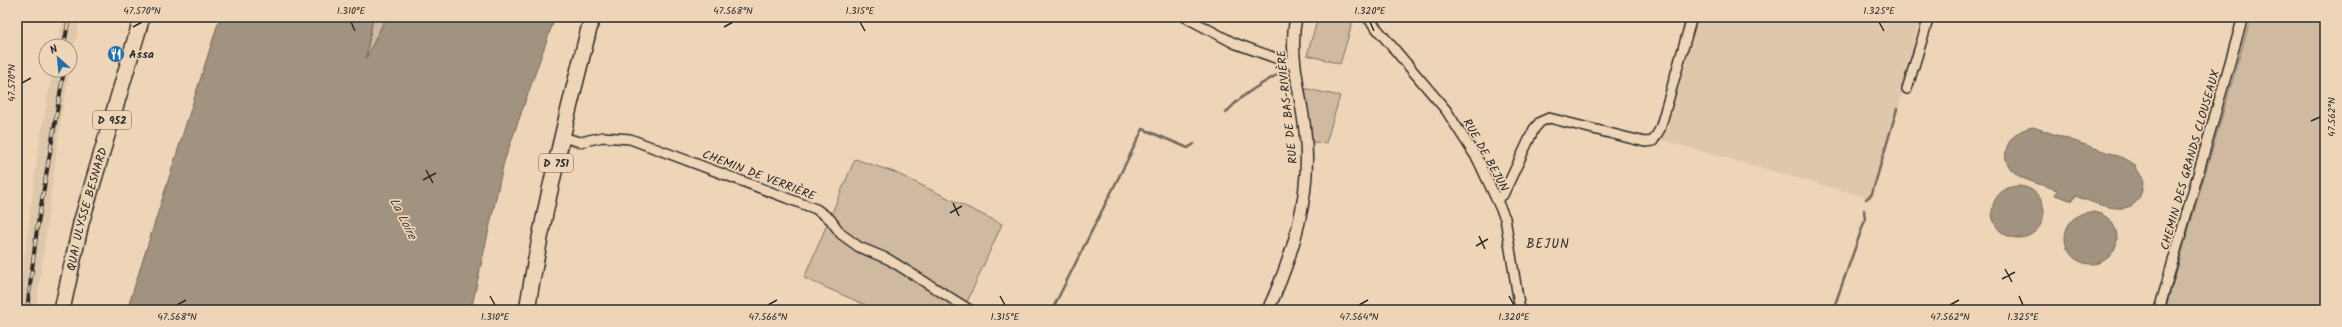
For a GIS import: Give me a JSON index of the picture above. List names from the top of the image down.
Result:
{
  "streets": {
    "main road": ["D 952", "D 751", "QUAI ULYSSE BESNARD"],
    "street": [
      "RUE DE BAS-RIVIÈRE",
      "RUE DE BEJUN",
      "CHEMIN DES GRANDS CLOUSEAUX",
      "CHEMIN DE VERRIÈRE"
    ]
  },
  "crossings": [
    ["D 751", "CHEMIN DE VERRIÈRE"]
  ],
  "districts": ["BEJUN"],
  "water": ["La Loire"],
  "places": {
    "restaurant": ["Assa"]
  },
  "north": "top left",
  "coordinates": [
    "47.570°N",
    "1.310°E",
    "47.568°N",
    "1.315°E",
    "1.320°E",
    "1.325°E",
    "47.562°N",
    "47.566°N",
    "47.564°N"
  ]
}
